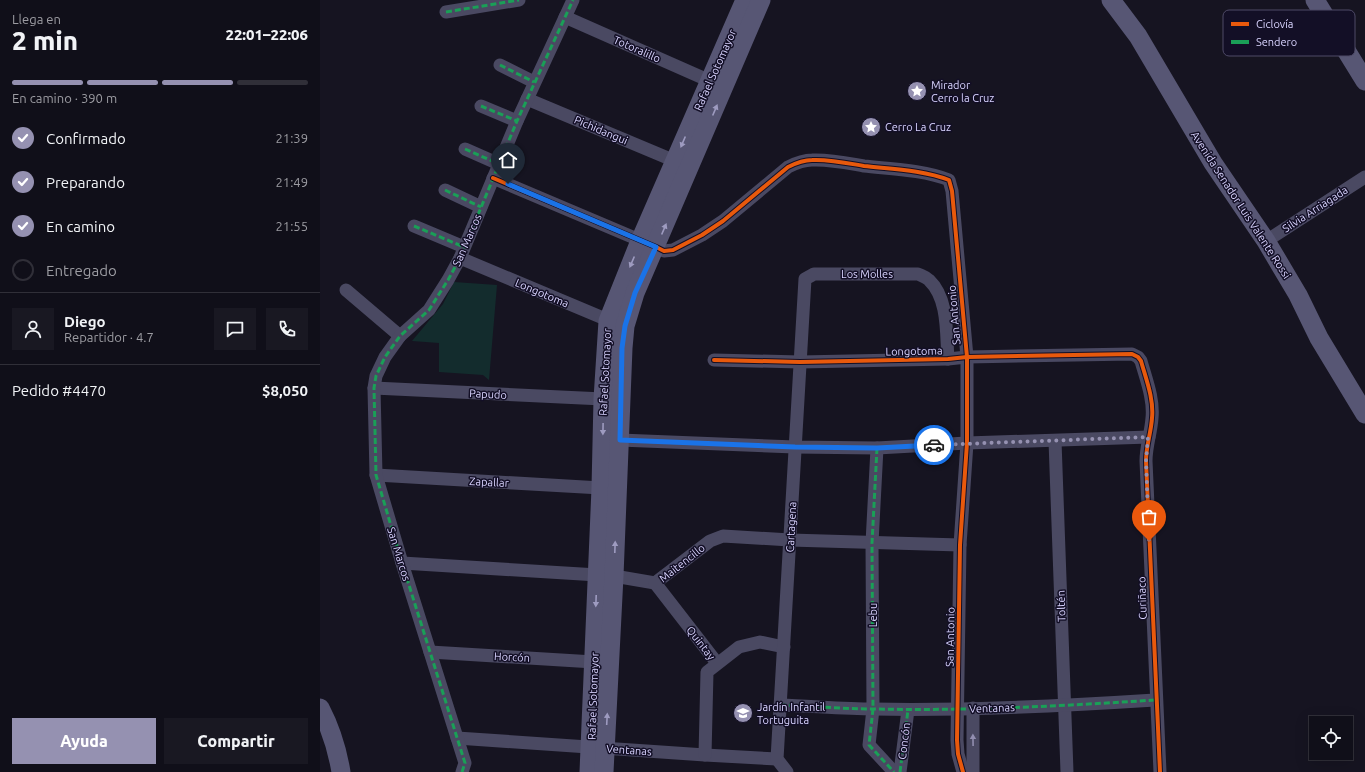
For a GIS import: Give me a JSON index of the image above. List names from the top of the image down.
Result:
{
  "streets": {
    "main road": ["Rafael Sotomayor", "Avenida Senador Luis Valente Rossi"],
    "street": [
      "Totoralillo",
      "Pichidangui",
      "Silvia Arriagada",
      "San Marcos",
      "Los Molles",
      "Longotoma",
      "San Antonio",
      "Papudo",
      "Zapallar",
      "Cartagena",
      "Maitencillo",
      "Curiñaco",
      "Toltén",
      "Lebu",
      "Quintay",
      "Horcón",
      "Ventanas",
      "Concón"
    ]
  },
  "crossings": [
    ["Totoralillo", "Rafael Sotomayor"],
    ["Totoralillo", "San Marcos"],
    ["Rafael Sotomayor", "Pichidangui"],
    ["Rafael Sotomayor", "Longotoma"],
    ["Rafael Sotomayor", "San Antonio"],
    ["Rafael Sotomayor", "Papudo"],
    ["Rafael Sotomayor", "Zapallar"],
    ["Rafael Sotomayor", "Maitencillo"],
    ["Rafael Sotomayor", "Horcón"],
    ["Rafael Sotomayor", "Ventanas"],
    ["Pichidangui", "San Marcos"],
    ["Avenida Senador Luis Valente Rossi", "Silvia Arriagada"],
    ["San Marcos", "Longotoma"],
    ["San Marcos", "Papudo"],
    ["San Marcos", "Zapallar"],
    ["San Marcos", "Maitencillo"],
    ["San Marcos", "Horcón"],
    ["San Marcos", "Ventanas"],
    ["Los Molles", "San Antonio"],
    ["Los Molles", "Cartagena"],
    ["Longotoma", "San Antonio"],
    ["Longotoma", "Cartagena"],
    ["Longotoma", "Curiñaco"],
    ["San Antonio", "Maitencillo"],
    ["San Antonio", "Ventanas"],
    ["Cartagena", "Maitencillo"],
    ["Cartagena", "Ventanas"],
    ["Maitencillo", "Lebu"],
    ["Maitencillo", "Quintay"],
    ["Curiñaco", "Ventanas"],
    ["Toltén", "Ventanas"],
    ["Lebu", "Ventanas"],
    ["Quintay", "Ventanas"],
    ["Ventanas", "Concón"]
  ],
  "places": {
    "place": ["Mirador Cerro la Cruz", "Cerro La Cruz"],
    "school or university": ["Jardín Infantil Tortuguita"]
  },
  "legend": ["Ciclovía", "Sendero"],
  "page": {
    "heading": ["2 min", "Llega en", "22:01–22:06"],
    "panel": [
      "Diego",
      "Repartidor · 4.7",
      "Pedido #4470",
      "$8,050"
    ],
    "bar": "En camino · 390 m",
    "list": [
      ["Confirmado", "21:39"],
      ["Preparando", "21:49"],
      ["En camino", "21:55"],
      "Entregado"
    ],
    "buttons": ["Ayuda", "Compartir"]
  }
}
